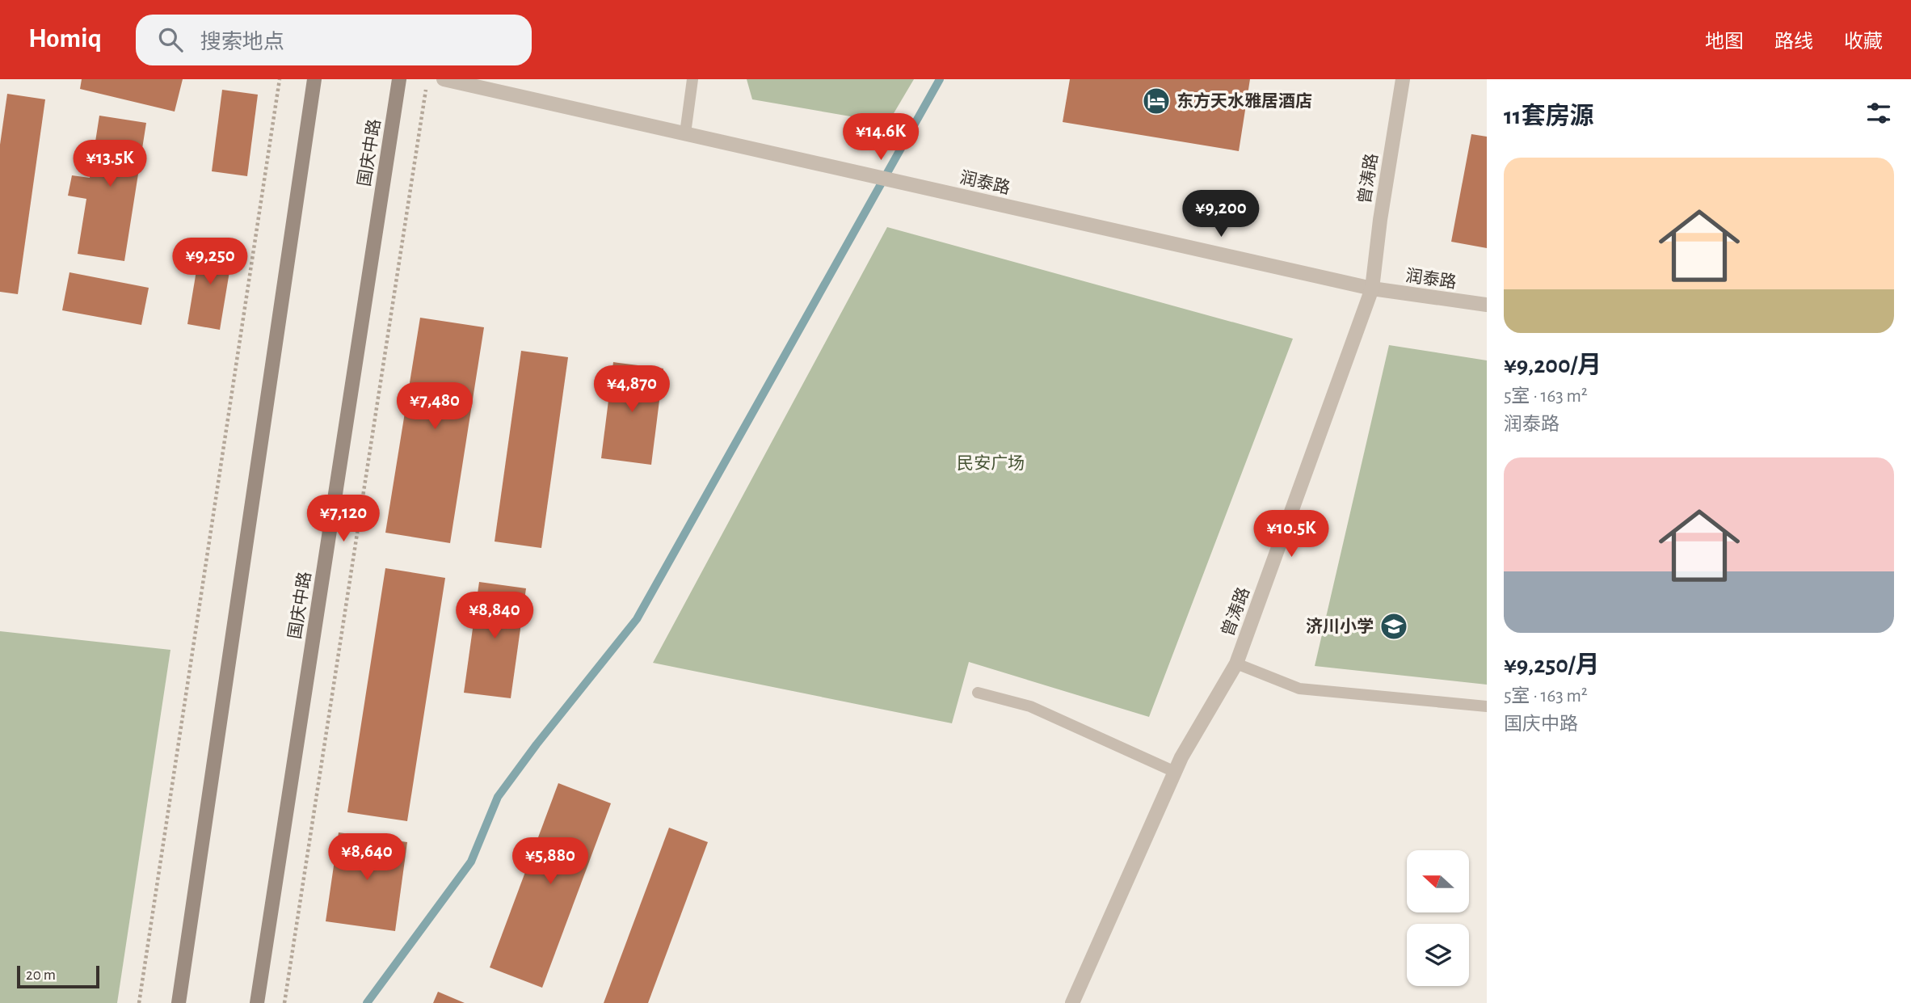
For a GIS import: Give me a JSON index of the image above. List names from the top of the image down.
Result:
{
  "streets": {
    "main road": ["国庆中路"],
    "street": ["曾涛路", "润泰路"]
  },
  "crossings": [
    ["曾涛路", "润泰路"]
  ],
  "parks": ["民安广场"],
  "places": {
    "hotel": ["东方天水雅居酒店"],
    "school or university": ["济川小学"]
  },
  "scale_bar": "20 m",
  "north": "left",
  "page": {
    "header": "Homiq",
    "search": "搜索地点",
    "nav": ["地图", "路线", "收藏"],
    "heading": "11套房源",
    "price": [
      "¥14.6K",
      "¥13.5K",
      "¥9,200",
      "¥9,250",
      "¥4,870",
      "¥7,480",
      "¥7,120",
      "¥10.5K",
      "¥8,840",
      "¥8,640",
      "¥5,880"
    ],
    "list": [
      {
        "name": "¥9,200/月",
        "note": "5室 · 163 m² · 润泰路"
      },
      {
        "name": "¥9,250/月",
        "note": "5室 · 163 m² · 国庆中路"
      }
    ],
    "scale": "20 m"
  }
}
